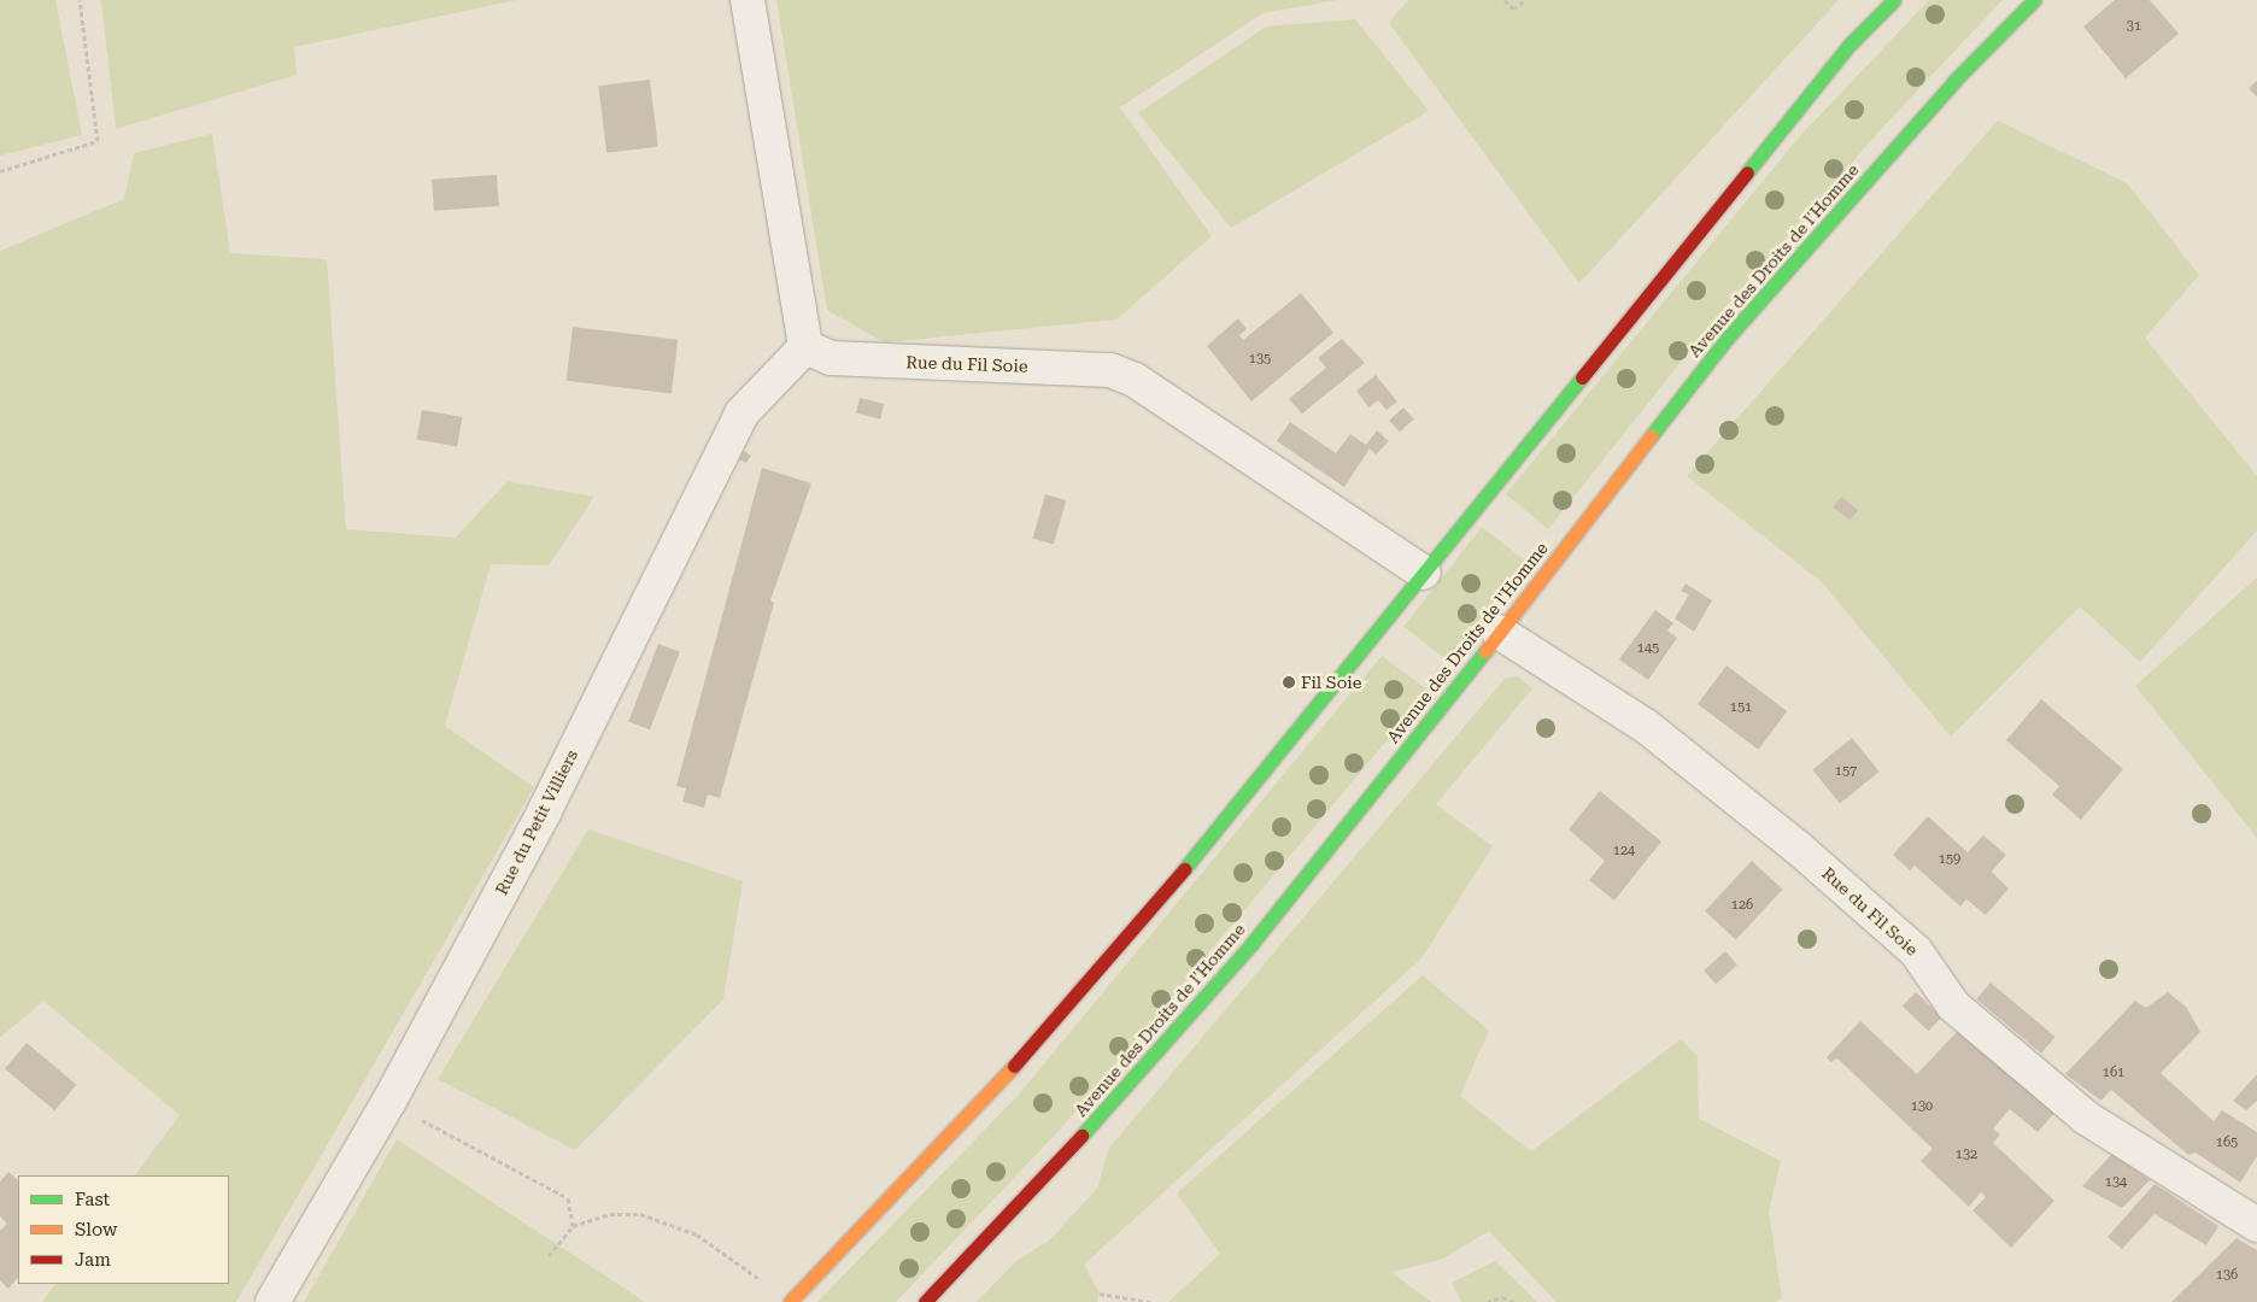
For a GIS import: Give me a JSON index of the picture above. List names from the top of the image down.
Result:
{
  "streets": {
    "main road": ["Avenue des Droits de l'Homme"],
    "street": ["Rue du Fil Soie", "Rue du Petit Villiers"]
  },
  "crossings": [
    ["Avenue des Droits de l'Homme", "Rue du Fil Soie"],
    ["Rue du Fil Soie", "Rue du Petit Villiers"]
  ],
  "places": ["Fil Soie"],
  "house_numbers": [
    "31",
    "135",
    "145",
    "151",
    "157",
    "124",
    "159",
    "126",
    "161",
    "130",
    "165",
    "132",
    "134",
    "136"
  ],
  "legend": ["Fast", "Slow", "Jam"]
}
